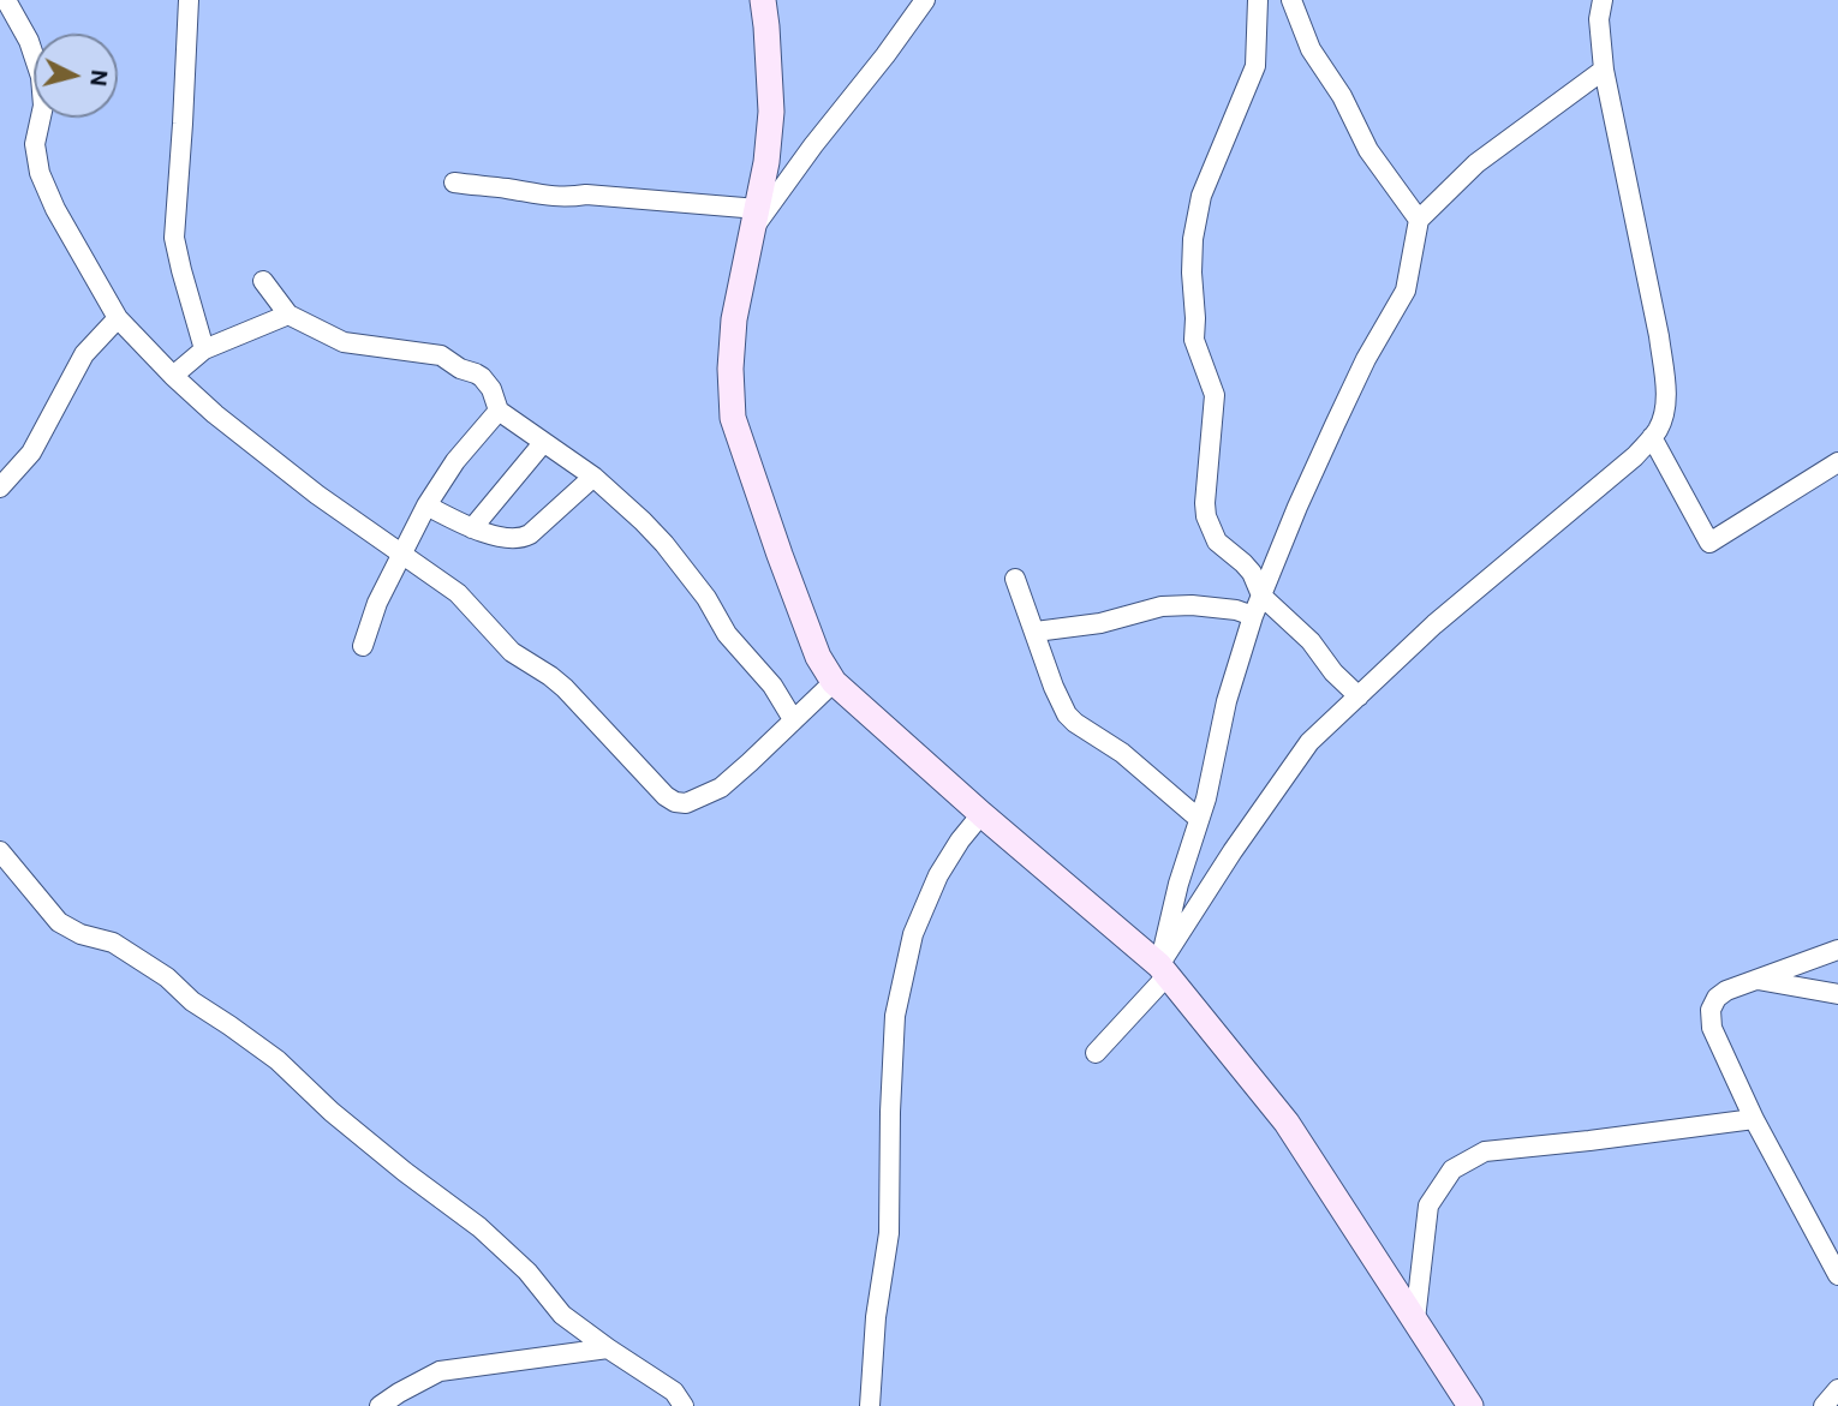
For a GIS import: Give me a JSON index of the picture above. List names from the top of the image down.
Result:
{
  "north": "right"
}
